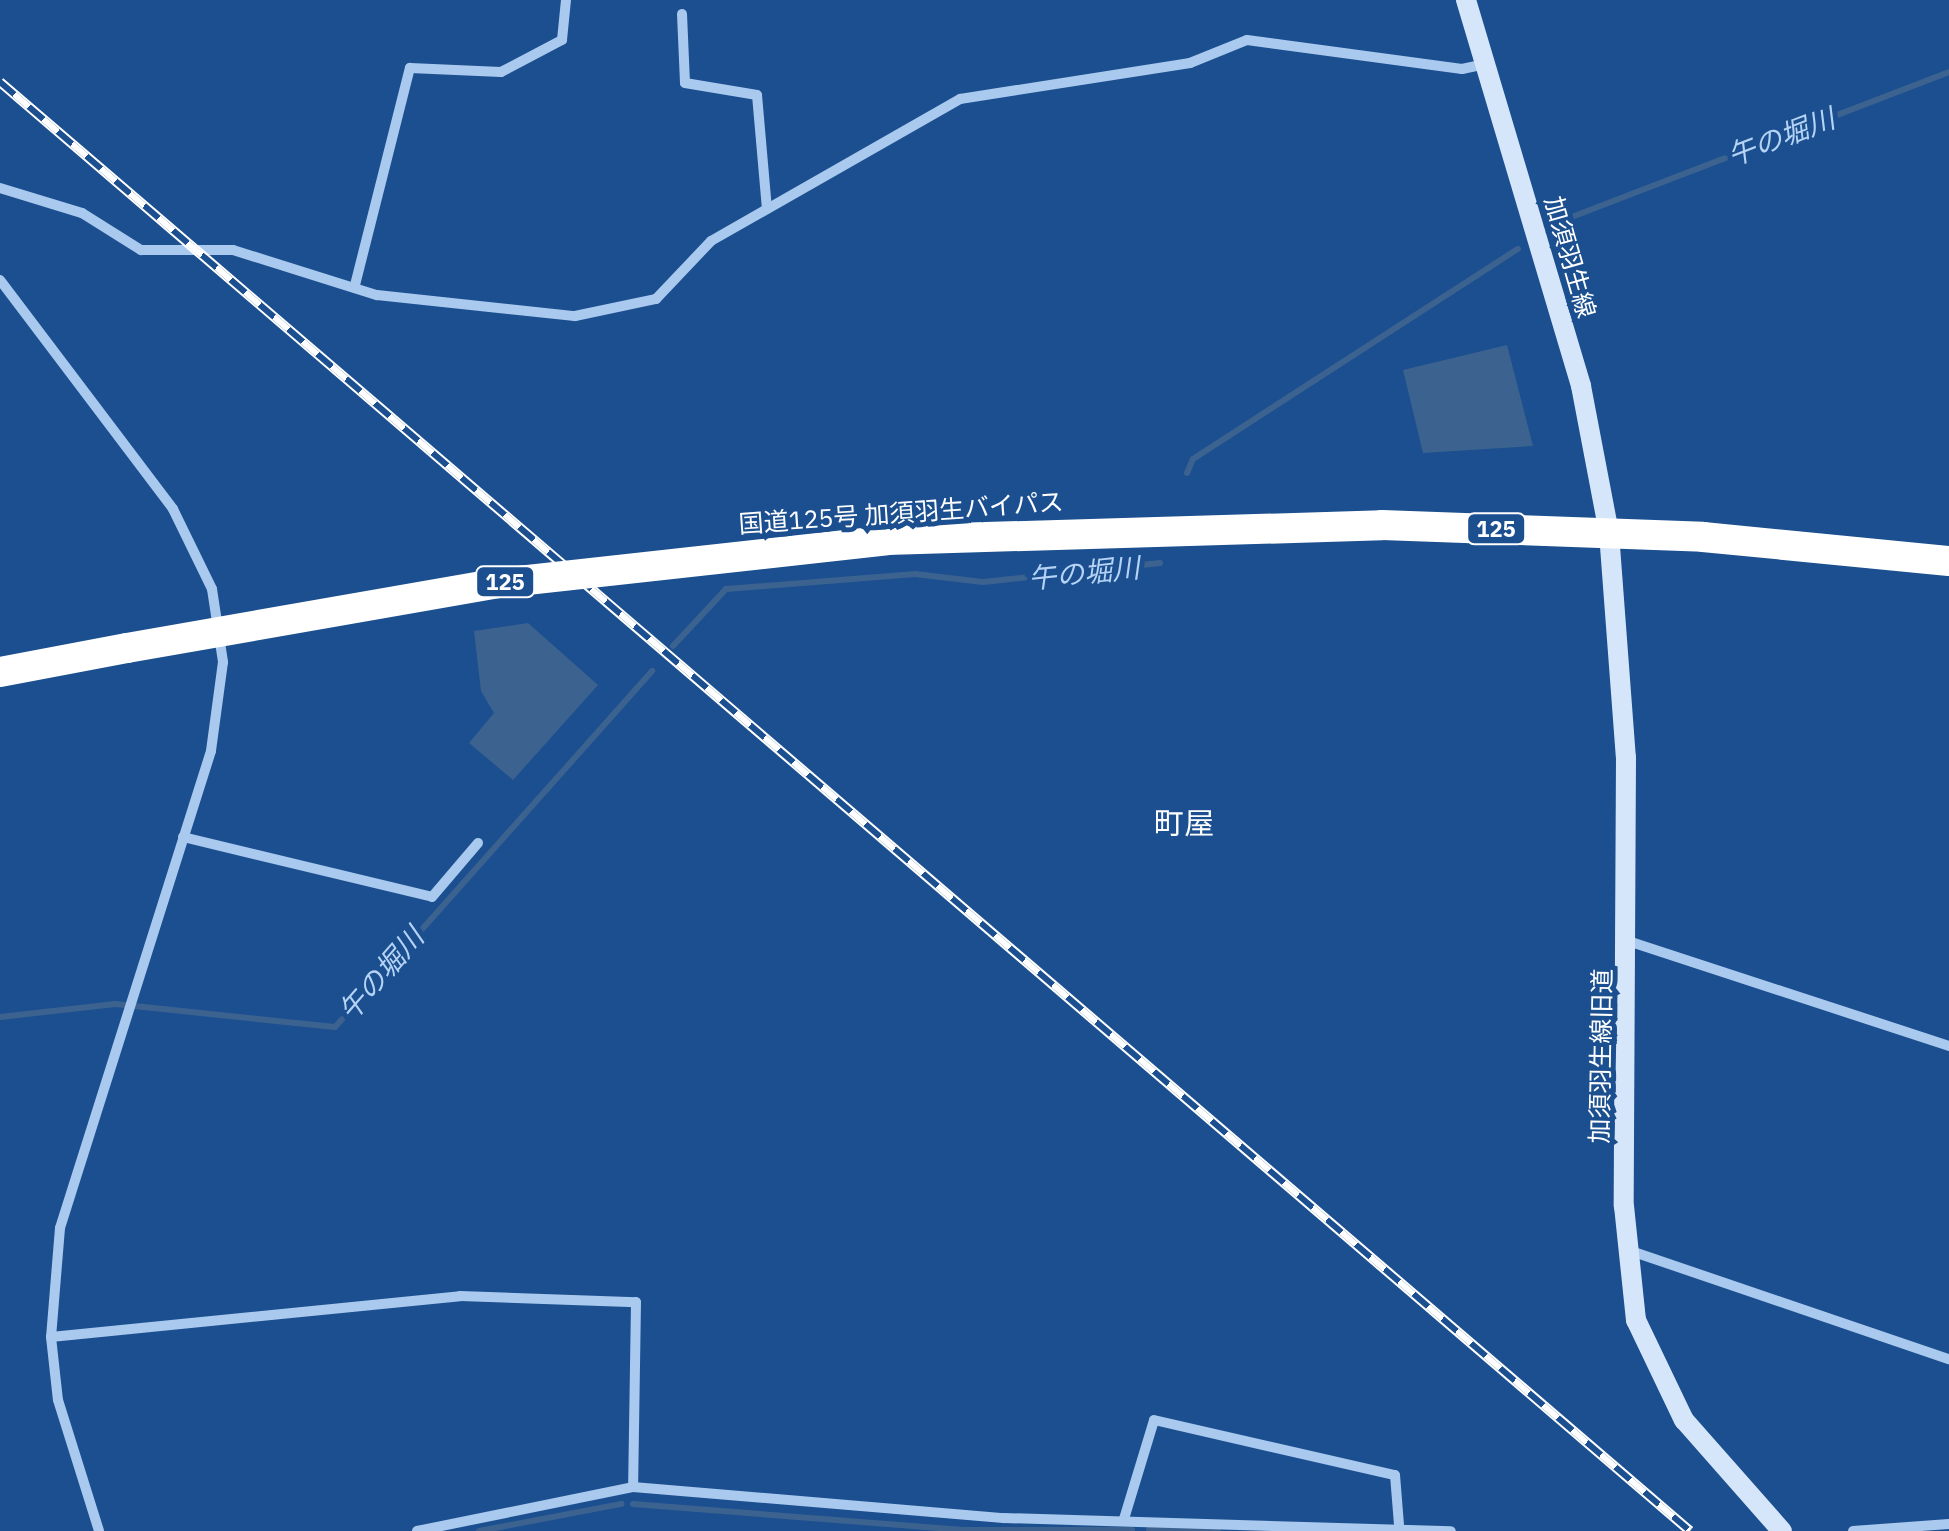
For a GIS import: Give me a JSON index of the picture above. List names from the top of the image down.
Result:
{
  "streets": {
    "highway": ["国道125号 加須羽生バイパス", "125"],
    "street": ["加須羽生線", "加須羽生線旧道"]
  },
  "crossings": [
    ["加須羽生線", "国道125号 加須羽生バイパス"],
    ["加須羽生線", "加須羽生線旧道"],
    ["国道125号 加須羽生バイパス", "加須羽生線旧道"]
  ],
  "districts": ["町屋"],
  "water": ["午の堀川"]
}
